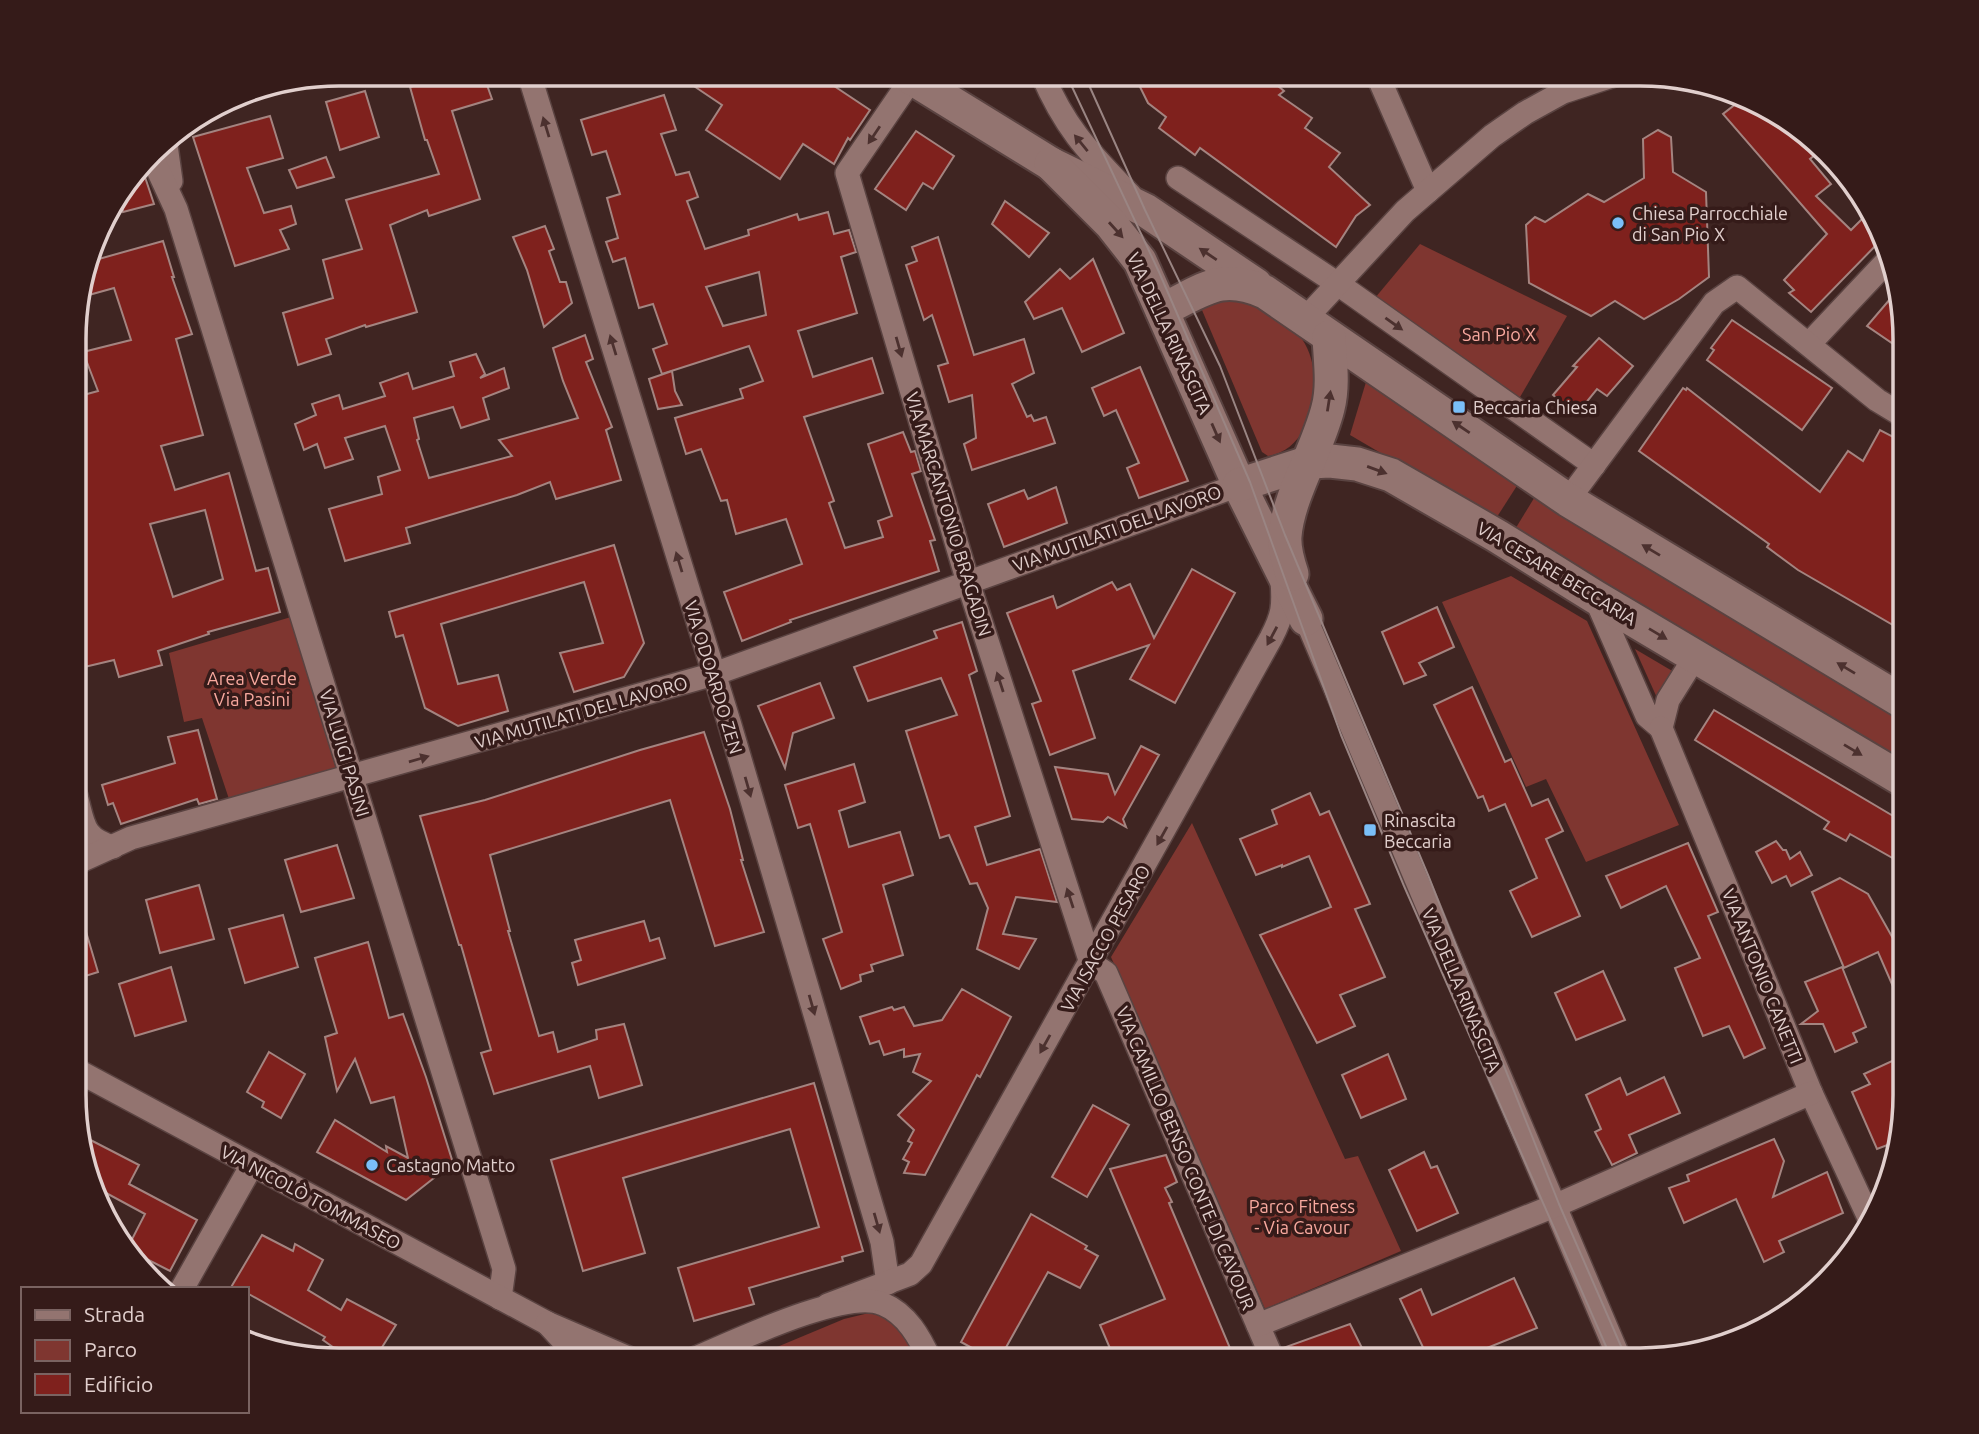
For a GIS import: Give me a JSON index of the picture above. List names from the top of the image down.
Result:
{
  "streets": {
    "street": [
      "VIA DELLA RINASCITA",
      "VIA MARCANTONIO BRAGADIN",
      "VIA MUTILATI DEL LAVORO",
      "VIA CESARE BECCARIA",
      "VIA ODOARDO ZEN",
      "VIA LUIGI PASINI",
      "VIA ISACCO PESARO",
      "VIA ANTONIO CANETTI",
      "VIA CAMILLO BENSO CONTE DI CAVOUR",
      "VIA NICOLÒ TOMMASEO"
    ]
  },
  "crossings": [
    ["VIA DELLA RINASCITA", "VIA MUTILATI DEL LAVORO"],
    ["VIA DELLA RINASCITA", "VIA CESARE BECCARIA"],
    ["VIA DELLA RINASCITA", "VIA ISACCO PESARO"],
    ["VIA MARCANTONIO BRAGADIN", "VIA MUTILATI DEL LAVORO"],
    ["VIA MARCANTONIO BRAGADIN", "VIA ISACCO PESARO"],
    ["VIA MARCANTONIO BRAGADIN", "VIA CAMILLO BENSO CONTE DI CAVOUR"],
    ["VIA MUTILATI DEL LAVORO", "VIA CESARE BECCARIA"],
    ["VIA MUTILATI DEL LAVORO", "VIA ODOARDO ZEN"],
    ["VIA MUTILATI DEL LAVORO", "VIA LUIGI PASINI"],
    ["VIA CESARE BECCARIA", "VIA ANTONIO CANETTI"],
    ["VIA ODOARDO ZEN", "VIA ISACCO PESARO"],
    ["VIA LUIGI PASINI", "VIA NICOLÒ TOMMASEO"],
    ["VIA ISACCO PESARO", "VIA CAMILLO BENSO CONTE DI CAVOUR"]
  ],
  "one_way": ["VIA ISACCO PESARO"],
  "parks": ["San Pio X", "Area Verde Via Pasini", "Parco Fitness - Via Cavour"],
  "places": {
    "other": ["Chiesa Parrocchiale di San Pio X", "Castagno Matto"],
    "transit": ["Beccaria Chiesa", "Rinascita Beccaria"]
  },
  "legend": ["Strada", "Parco", "Edificio"]
}
